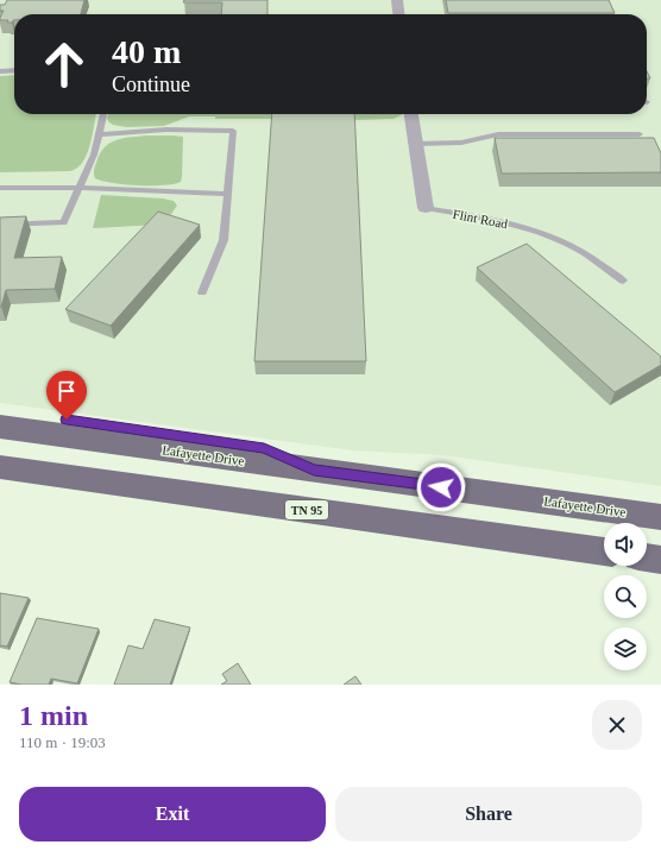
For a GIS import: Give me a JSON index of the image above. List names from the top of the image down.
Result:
{
  "streets": {
    "main road": ["Lafayette Drive", "TN 95"],
    "street": ["Flint Road"]
  },
  "page": {
    "turn": ["40 m", "Continue"],
    "heading": ["1 min", "110 m · 19:03"],
    "buttons": ["Exit", "Share"]
  }
}
